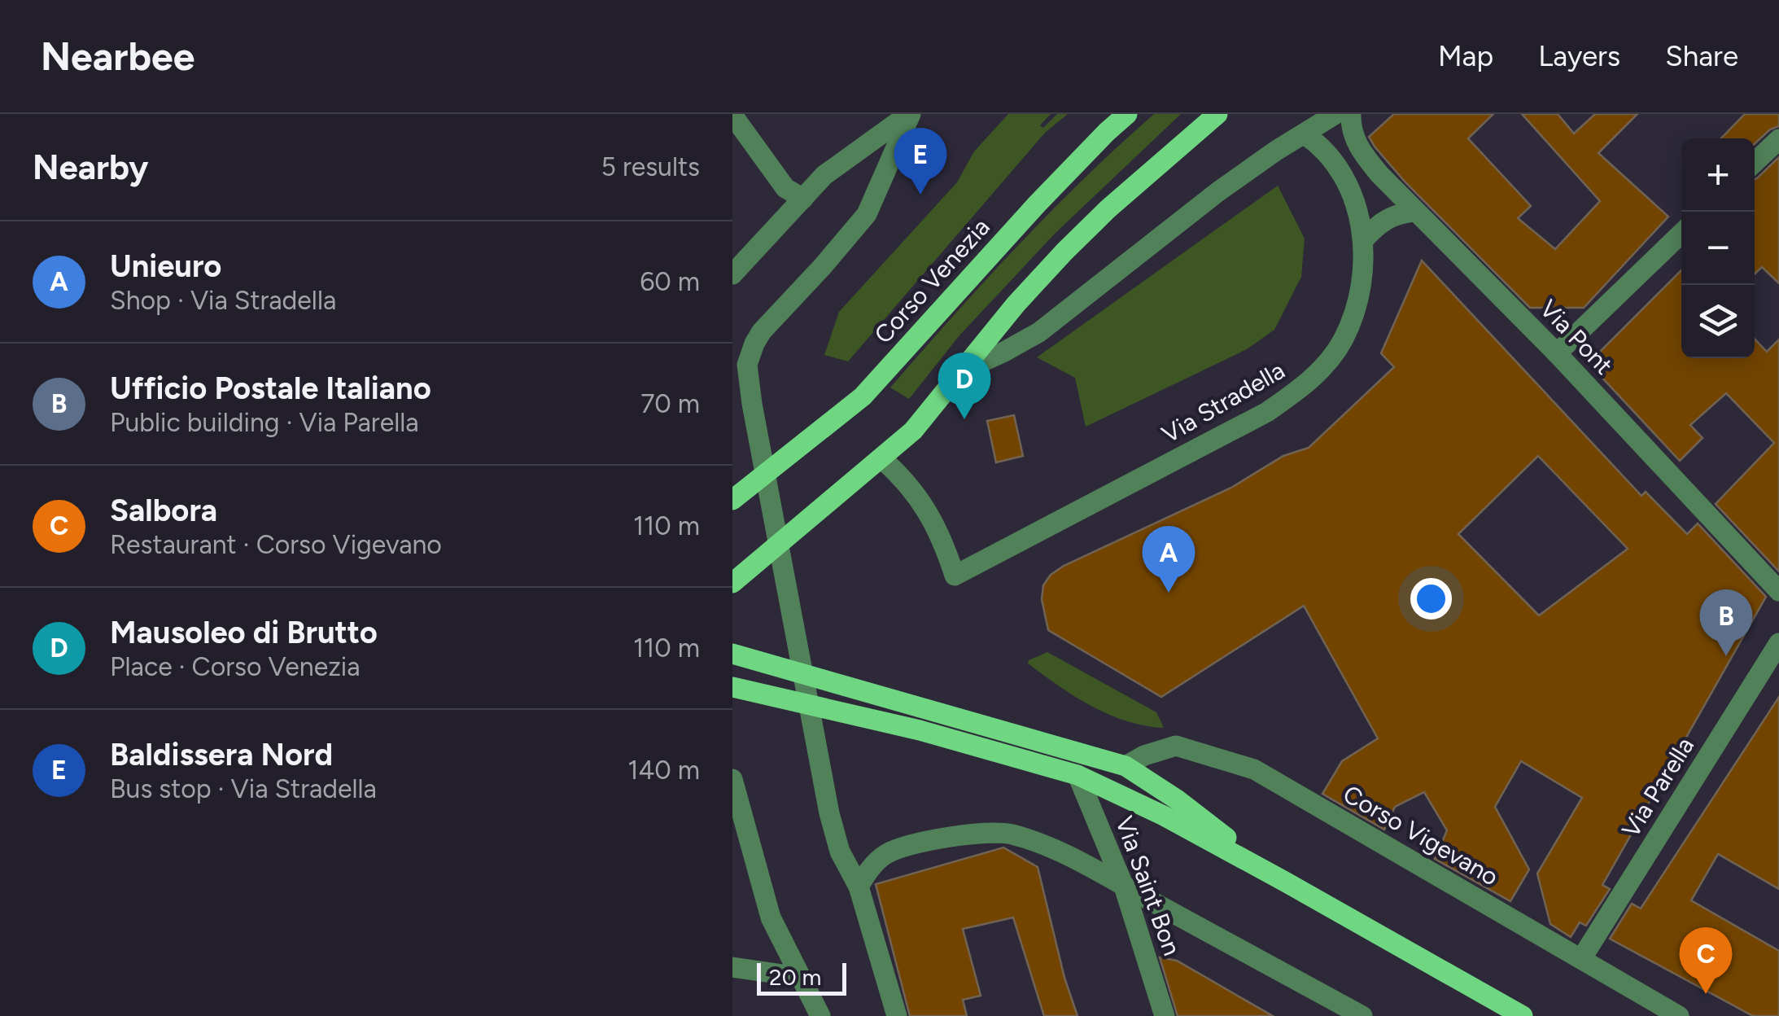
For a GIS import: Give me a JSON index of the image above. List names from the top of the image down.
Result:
{
  "streets": {
    "main road": ["Corso Venezia"],
    "street": [
      "Via Pont",
      "Via Stradella",
      "Via Parella",
      "Corso Vigevano",
      "Via Saint Bon"
    ]
  },
  "crossings": [
    ["Via Parella", "Corso Vigevano"]
  ],
  "scale_bar": "20 m",
  "page": {
    "header": "Nearbee",
    "nav": ["Map", "Layers", "Share"],
    "heading": ["Nearby", "5 results"],
    "pins": [
      "E",
      "D",
      "A",
      "B",
      "C"
    ],
    "map_buttons": ["+", "−"],
    "list": [
      {
        "mark": "A",
        "name": "Unieuro",
        "note": "Shop · Via Stradella",
        "value": "60 m"
      },
      {
        "mark": "B",
        "name": "Ufficio Postale Italiano",
        "note": "Public building · Via Parella",
        "value": "70 m"
      },
      {
        "mark": "C",
        "name": "Salbora",
        "note": "Restaurant · Corso Vigevano",
        "value": "110 m"
      },
      {
        "mark": "D",
        "name": "Mausoleo di Brutto",
        "note": "Place · Corso Venezia",
        "value": "110 m"
      },
      {
        "mark": "E",
        "name": "Baldissera Nord",
        "note": "Bus stop · Via Stradella",
        "value": "140 m"
      }
    ],
    "scale": "20 m"
  }
}
